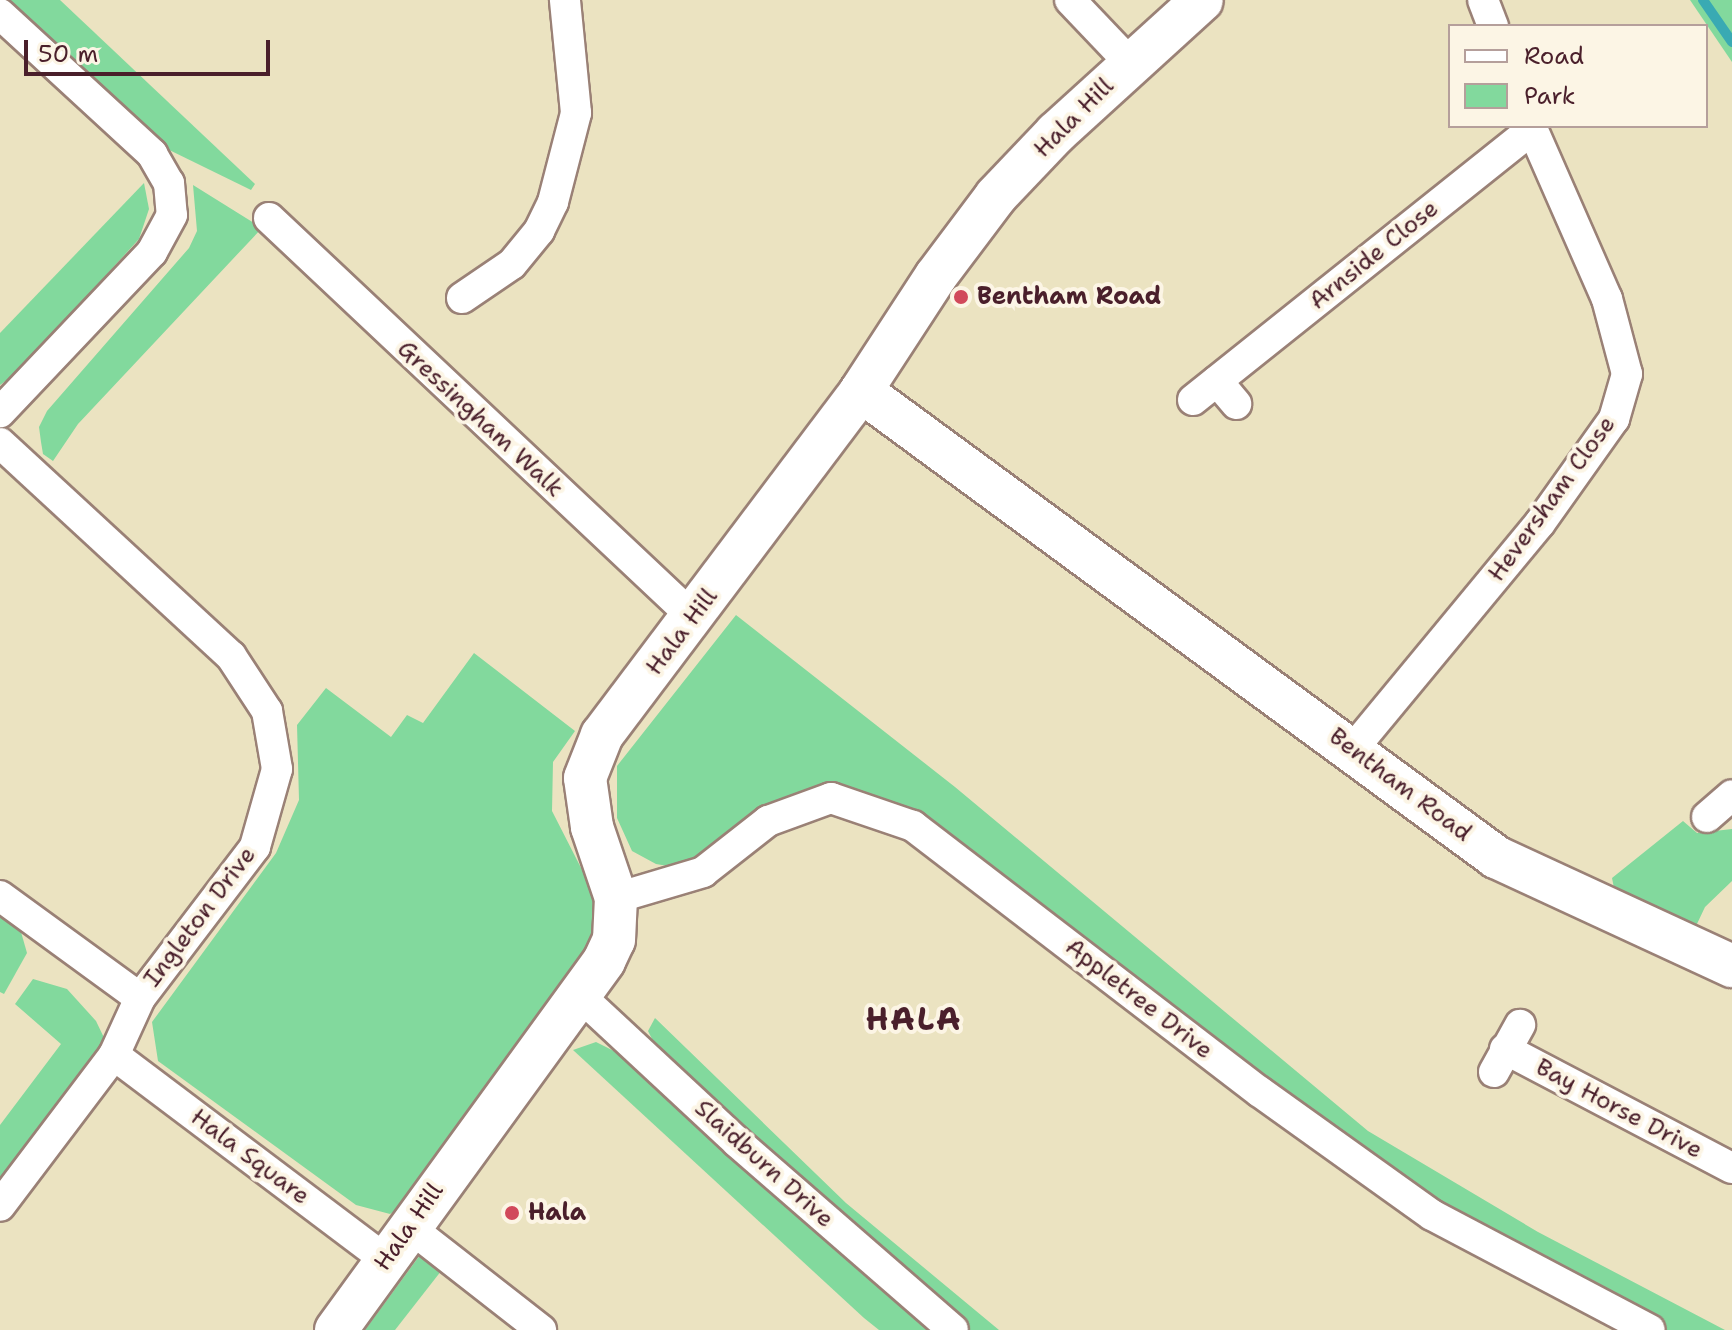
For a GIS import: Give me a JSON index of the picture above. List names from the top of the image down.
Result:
{
  "streets": {
    "street": [
      "Hala Hill",
      "Arnside Close",
      "Gressingham Walk",
      "Heversham Close",
      "Bentham Road",
      "Ingleton Drive",
      "Appletree Drive",
      "Bay Horse Drive",
      "Hala Square",
      "Slaidburn Drive"
    ]
  },
  "crossings": [
    ["Hala Hill", "Gressingham Walk"],
    ["Hala Hill", "Bentham Road"],
    ["Hala Hill", "Appletree Drive"],
    ["Hala Hill", "Hala Square"],
    ["Hala Hill", "Slaidburn Drive"],
    ["Heversham Close", "Bentham Road"]
  ],
  "districts": ["HALA"],
  "places": ["Bentham Road", "Hala"],
  "legend": ["Road", "Park"],
  "scale_bar": "50 m"
}
